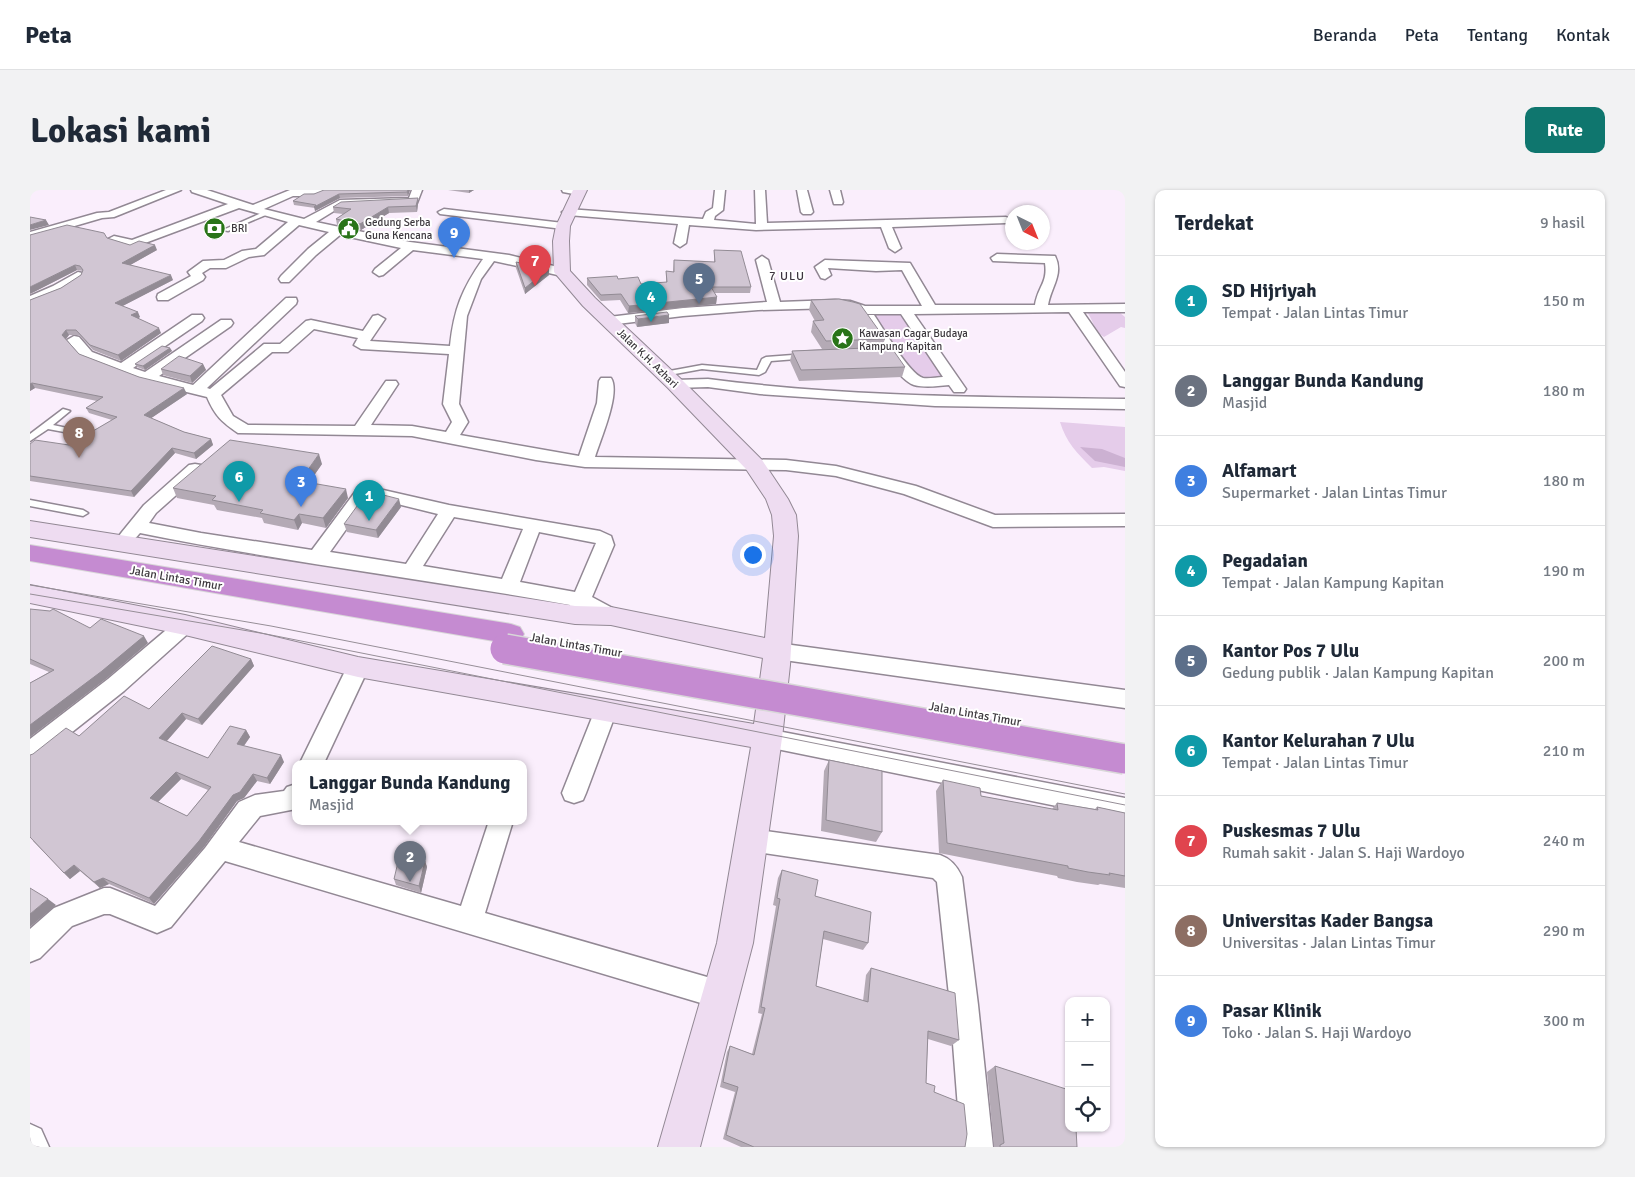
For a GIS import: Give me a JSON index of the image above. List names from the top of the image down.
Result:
{
  "streets": {
    "highway": ["Jalan Lintas Timur"],
    "street": ["Jalan K.H. Azhari"]
  },
  "districts": ["7 ULU"],
  "places": {
    "bank": ["BRI"],
    "public building": ["Gedung Serba Guna Kencana"],
    "place": ["Kawasan Cagar Budaya Kampung Kapitan"]
  },
  "north": "bottom right",
  "page": {
    "header": "Peta",
    "nav": [
      "Beranda",
      "Peta",
      "Tentang",
      "Kontak"
    ],
    "buttons": "Rute",
    "title": "Lokasi kami",
    "heading": ["Terdekat", "9 hasil"],
    "pins": [
      "9",
      "7",
      "5",
      "4",
      "8",
      "6",
      "3",
      "1",
      "2"
    ],
    "list": [
      {
        "mark": "1",
        "name": "SD Hijriyah",
        "note": "Tempat · Jalan Lintas Timur",
        "value": "150 m"
      },
      {
        "mark": "2",
        "name": "Langgar Bunda Kandung",
        "note": "Masjid",
        "value": "180 m"
      },
      {
        "mark": "3",
        "name": "Alfamart",
        "note": "Supermarket · Jalan Lintas Timur",
        "value": "180 m"
      },
      {
        "mark": "4",
        "name": "Pegadaian",
        "note": "Tempat · Jalan Kampung Kapitan",
        "value": "190 m"
      },
      {
        "mark": "5",
        "name": "Kantor Pos 7 Ulu",
        "note": "Gedung publik · Jalan Kampung Kapitan",
        "value": "200 m"
      },
      {
        "mark": "6",
        "name": "Kantor Kelurahan 7 Ulu",
        "note": "Tempat · Jalan Lintas Timur",
        "value": "210 m"
      },
      {
        "mark": "7",
        "name": "Puskesmas 7 Ulu",
        "note": "Rumah sakit · Jalan S. Haji Wardoyo",
        "value": "240 m"
      },
      {
        "mark": "8",
        "name": "Universitas Kader Bangsa",
        "note": "Universitas · Jalan Lintas Timur",
        "value": "290 m"
      },
      {
        "mark": "9",
        "name": "Pasar Klinik",
        "note": "Toko · Jalan S. Haji Wardoyo",
        "value": "300 m"
      }
    ],
    "popup": ["Langgar Bunda Kandung", "Masjid"],
    "map_buttons": ["+", "−"]
  }
}
